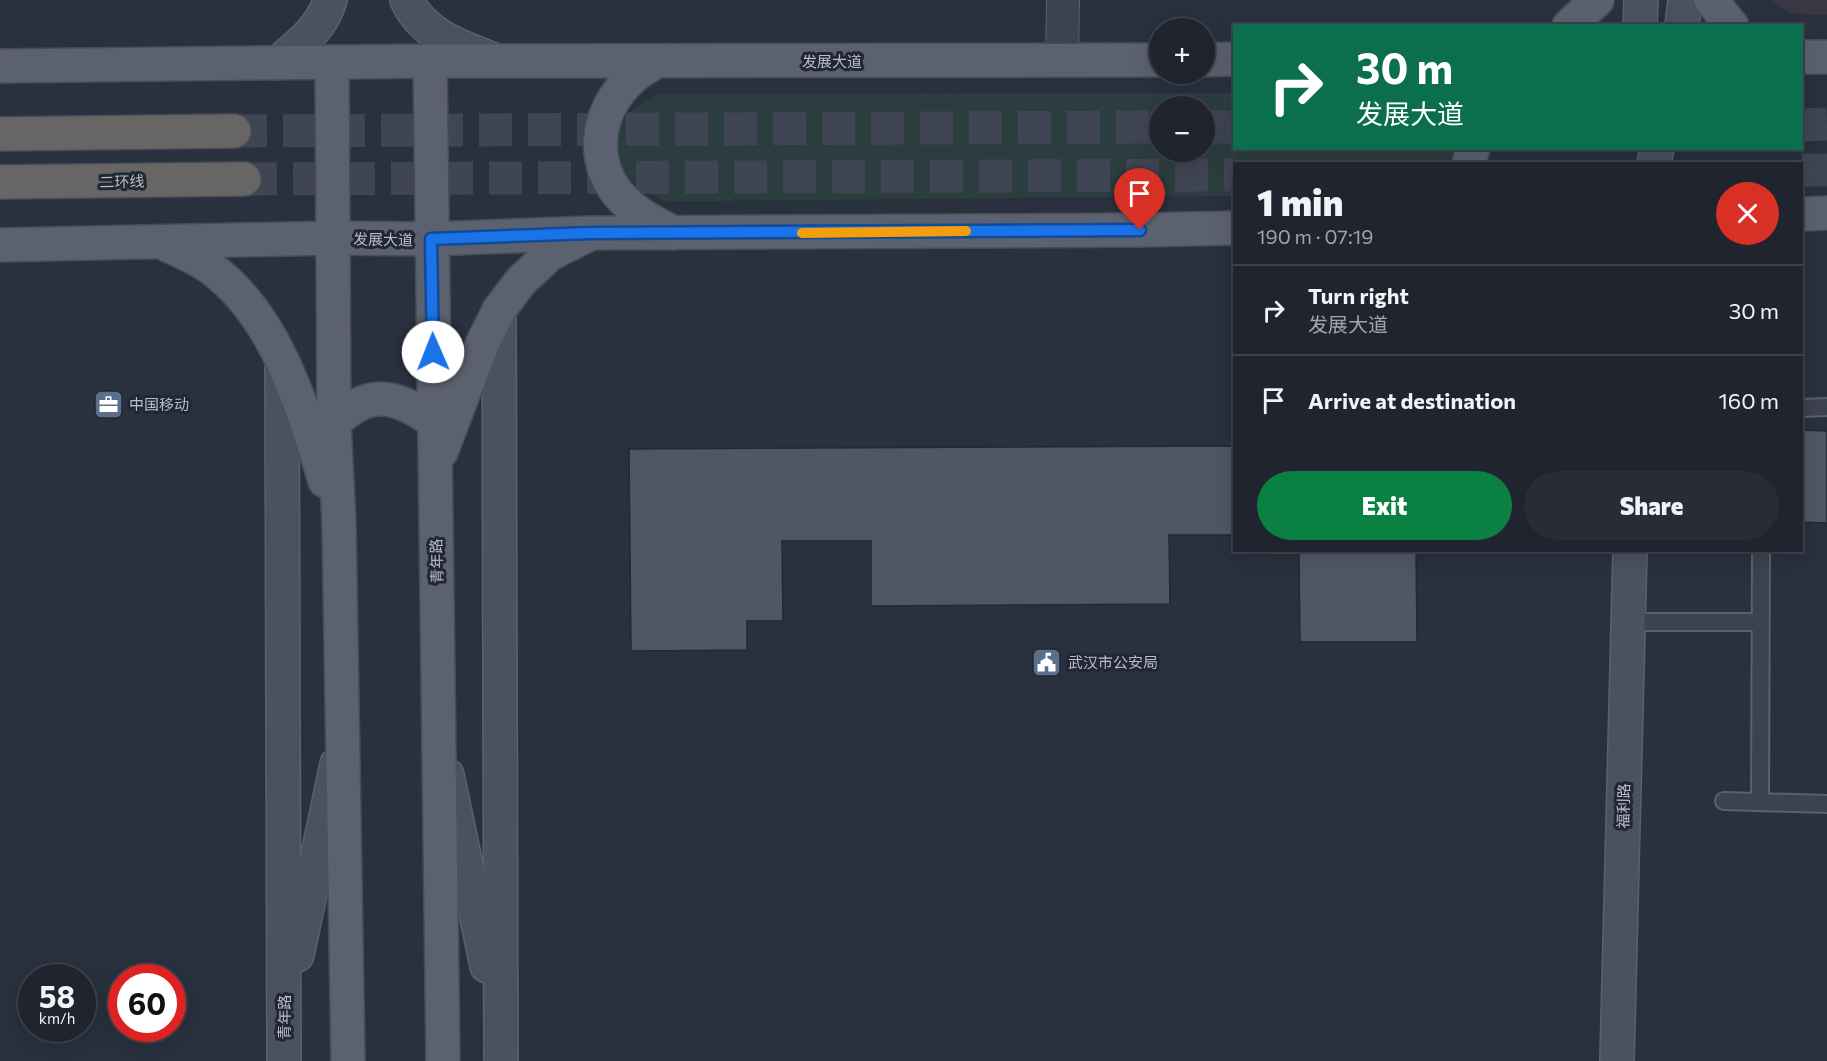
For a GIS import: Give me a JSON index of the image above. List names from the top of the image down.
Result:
{
  "streets": {
    "highway": ["二环线"],
    "main road": ["发展大道", "青年路", "福利路"]
  },
  "crossings": [
    ["发展大道", "青年路"]
  ],
  "places": {
    "office": ["中国移动"],
    "public building": ["武汉市公安局"]
  },
  "page": {
    "map_buttons": ["+", "−"],
    "turn": ["30 m", "发展大道"],
    "heading": ["1 min", "190 m · 07:19"],
    "list": [
      {
        "name": "Turn right",
        "note": "发展大道",
        "value": "30 m"
      },
      {
        "name": "Arrive at destination",
        "value": "160 m"
      }
    ],
    "buttons": ["Exit", "Share"],
    "speed": "58 km/h",
    "limit": "60"
  }
}
